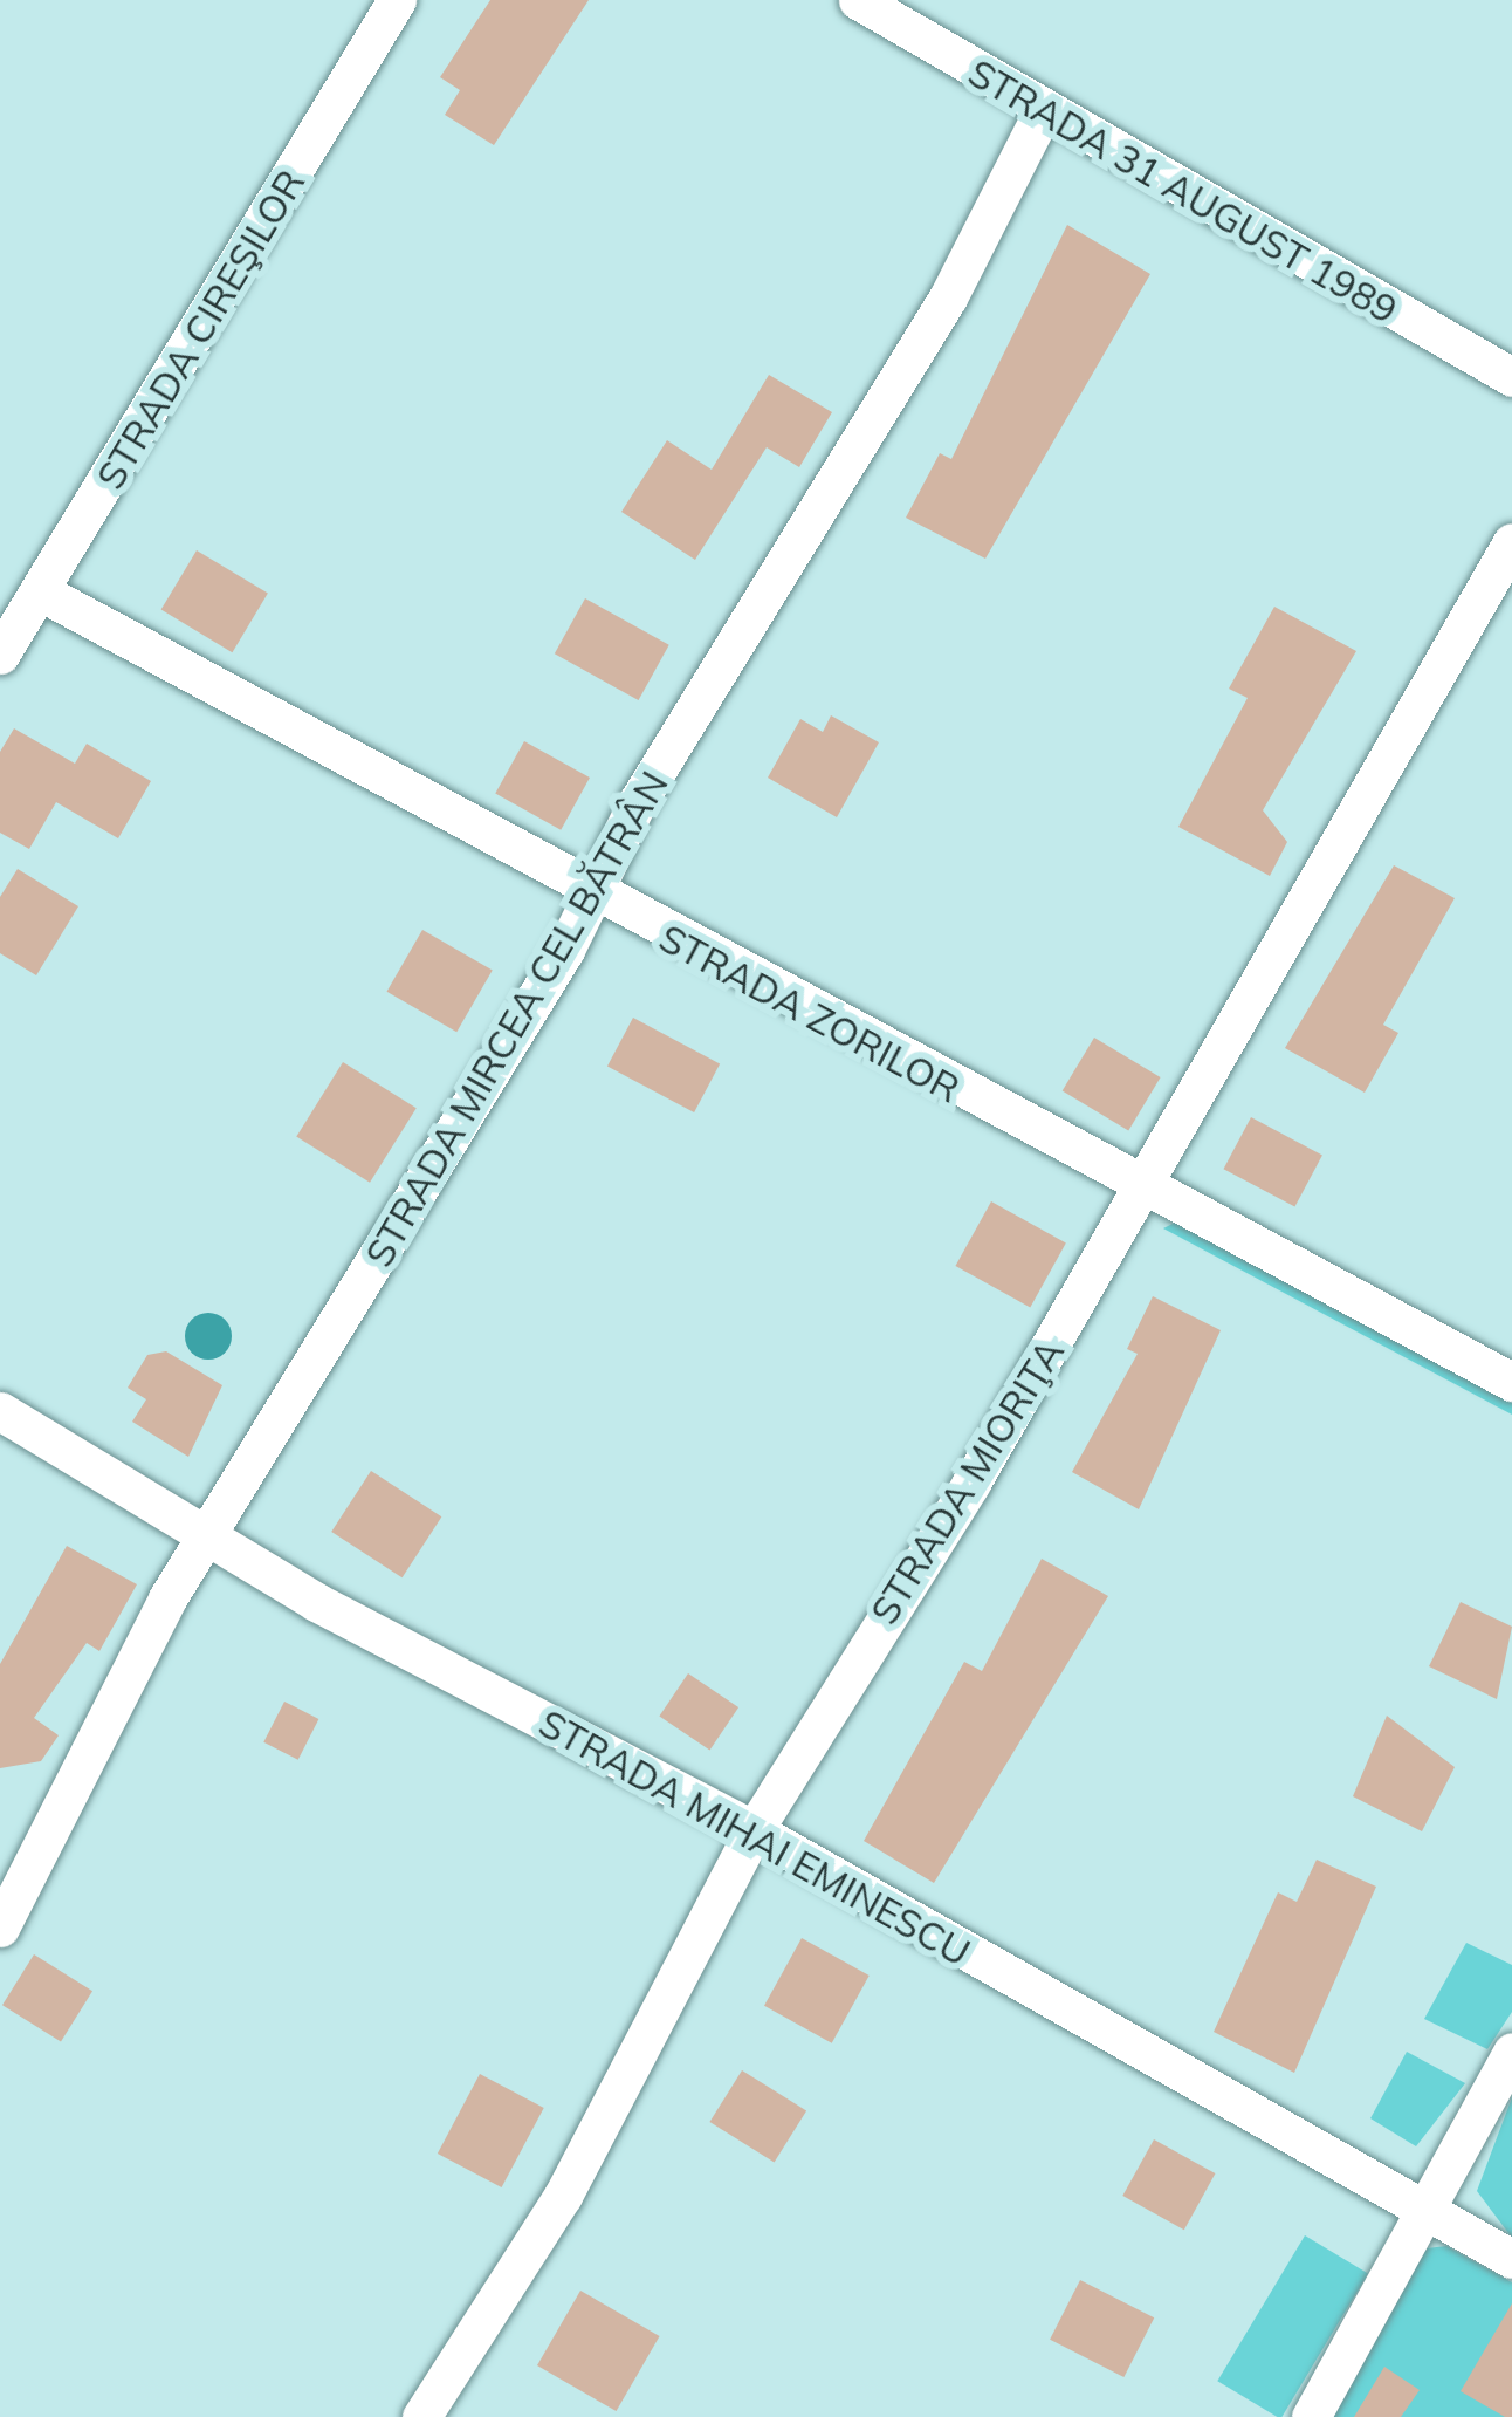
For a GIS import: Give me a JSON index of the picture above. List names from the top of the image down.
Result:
{
  "streets": {
    "street": [
      "STRADA 31 AUGUST 1989",
      "STRADA CIREŞILOR",
      "STRADA ZORILOR",
      "STRADA MIRCEA CEL BĂTRÂN",
      "STRADA MIORIŢA",
      "STRADA MIHAI EMINESCU"
    ]
  },
  "crossings": [
    ["STRADA 31 AUGUST 1989", "STRADA MIRCEA CEL BĂTRÂN"],
    ["STRADA CIREŞILOR", "STRADA ZORILOR"],
    ["STRADA ZORILOR", "STRADA MIRCEA CEL BĂTRÂN"],
    ["STRADA ZORILOR", "STRADA MIORIŢA"],
    ["STRADA MIRCEA CEL BĂTRÂN", "STRADA MIHAI EMINESCU"],
    ["STRADA MIORIŢA", "STRADA MIHAI EMINESCU"]
  ]
}
